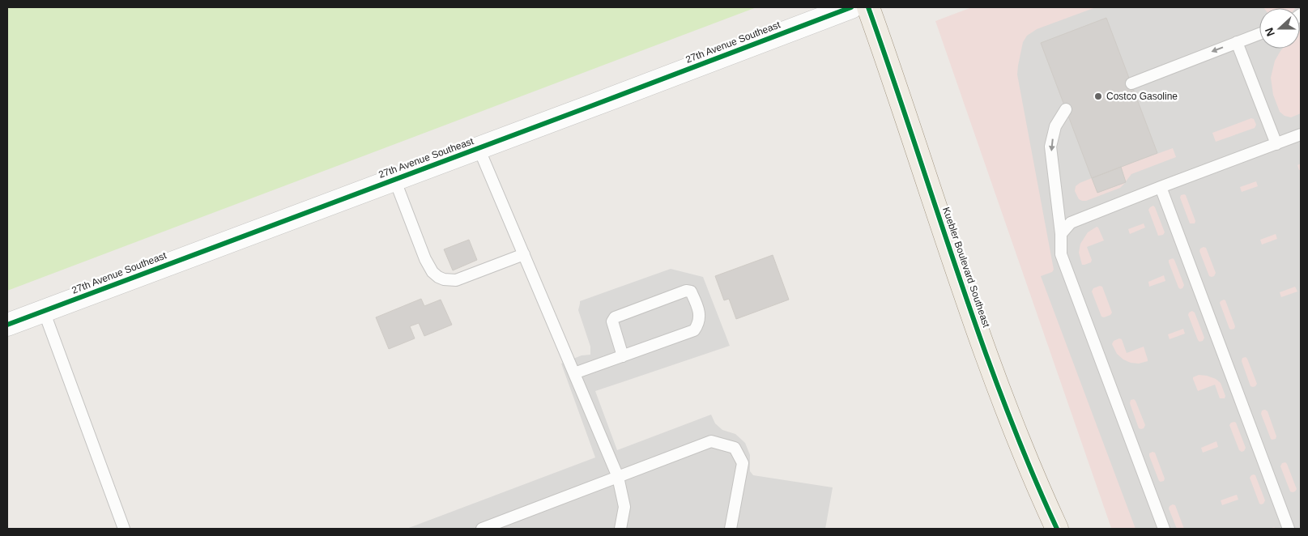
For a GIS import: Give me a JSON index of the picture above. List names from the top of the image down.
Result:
{
  "streets": {
    "main road": ["Kuebler Boulevard Southeast"],
    "street": ["27th Avenue Southeast"]
  },
  "places": ["Costco Gasoline"],
  "north": "left"
}
